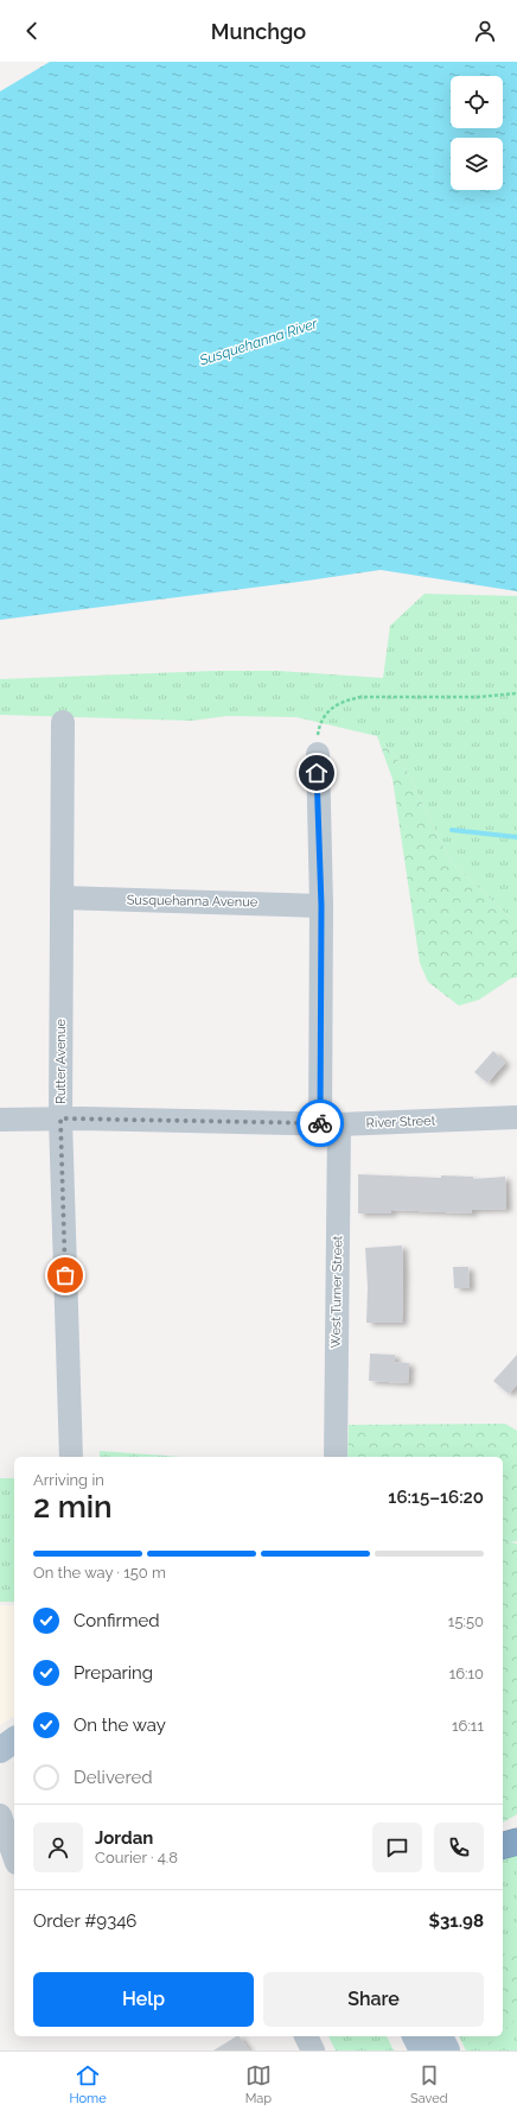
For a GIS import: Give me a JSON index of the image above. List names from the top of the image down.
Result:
{
  "streets": {
    "street": [
      "Susquehanna Avenue",
      "Rutter Avenue",
      "River Street",
      "West Turner Street"
    ]
  },
  "crossings": [
    ["Susquehanna Avenue", "Rutter Avenue"],
    ["Susquehanna Avenue", "West Turner Street"],
    ["Rutter Avenue", "River Street"],
    ["River Street", "West Turner Street"]
  ],
  "water": ["Susquehanna River"],
  "page": {
    "header": "Munchgo",
    "heading": ["2 min", "Arriving in", "16:15–16:20"],
    "panel": [
      "Jordan",
      "Courier · 4.8",
      "Order #9346",
      "$31.98"
    ],
    "bar": "On the way · 150 m",
    "list": [
      ["Confirmed", "15:50"],
      ["Preparing", "16:10"],
      ["On the way", "16:11"],
      "Delivered"
    ],
    "buttons": ["Help", "Share"],
    "tabs": ["Home", "Map", "Saved"]
  }
}
